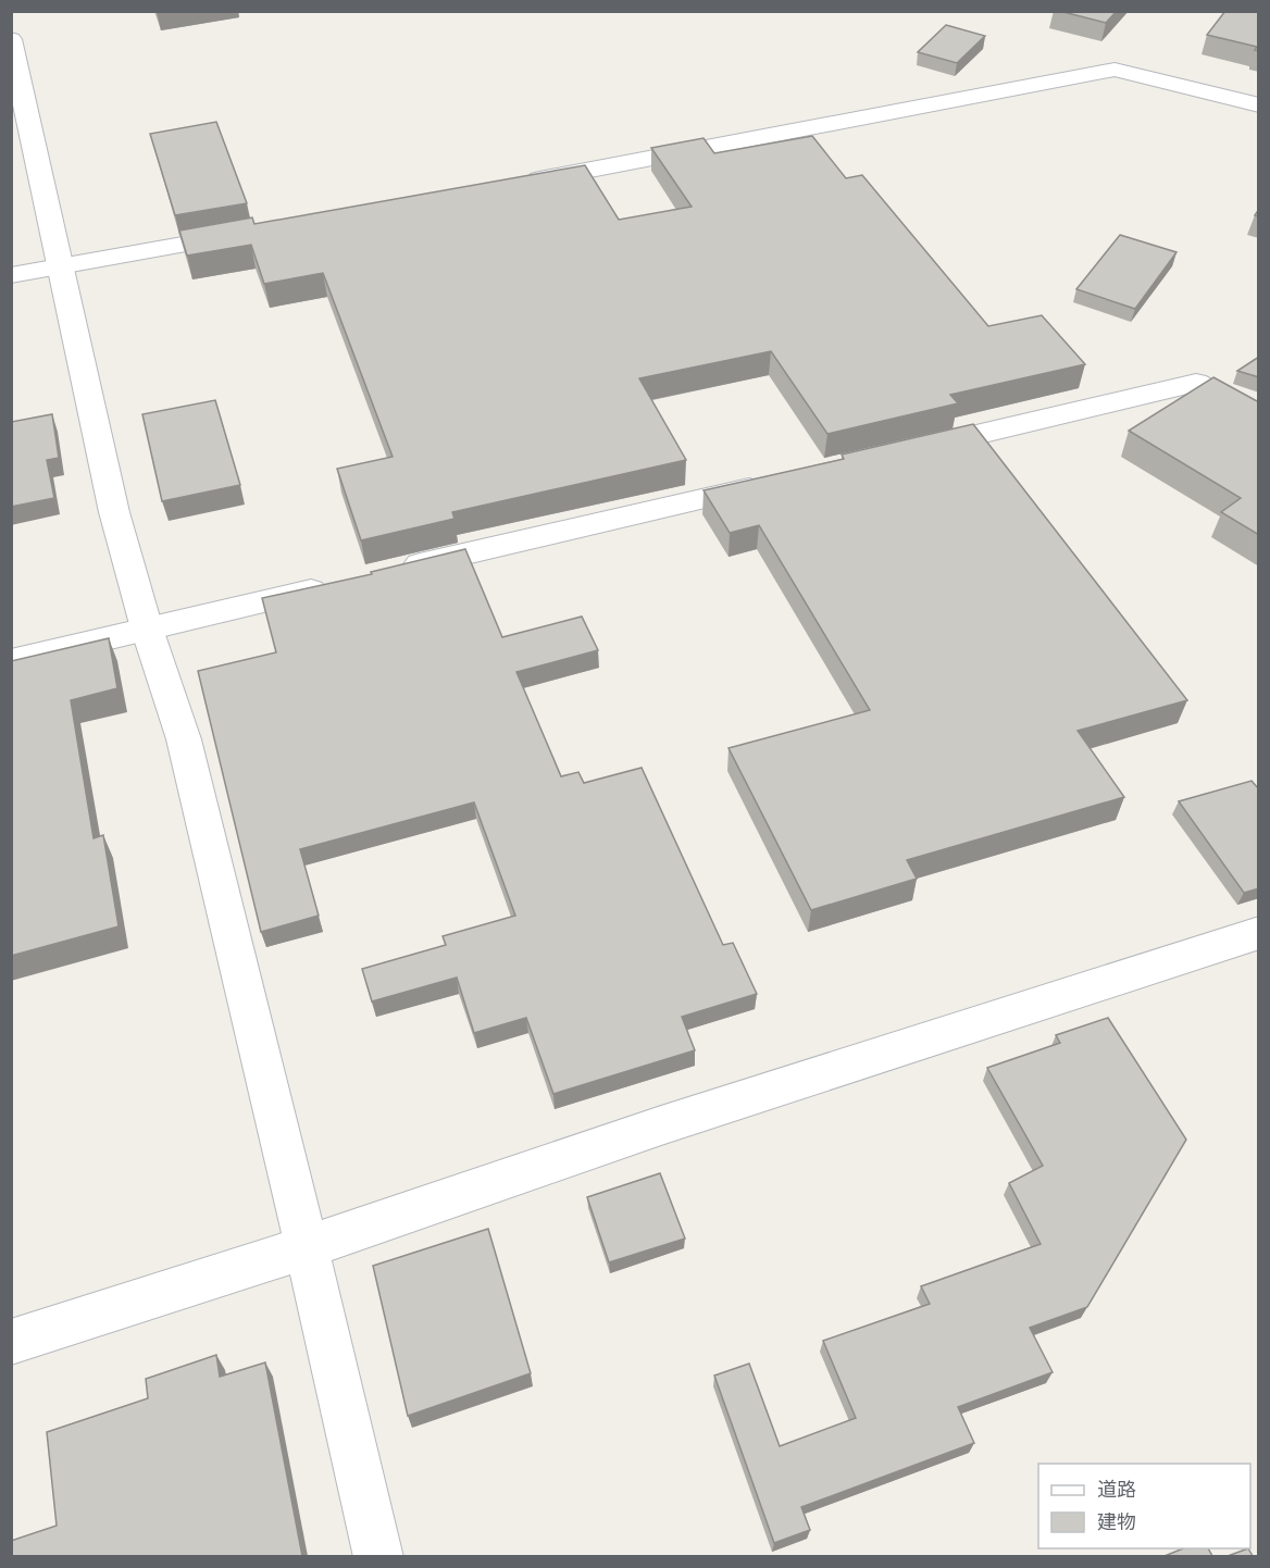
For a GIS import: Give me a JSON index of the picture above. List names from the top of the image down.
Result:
{
  "legend": ["道路", "建物"]
}
